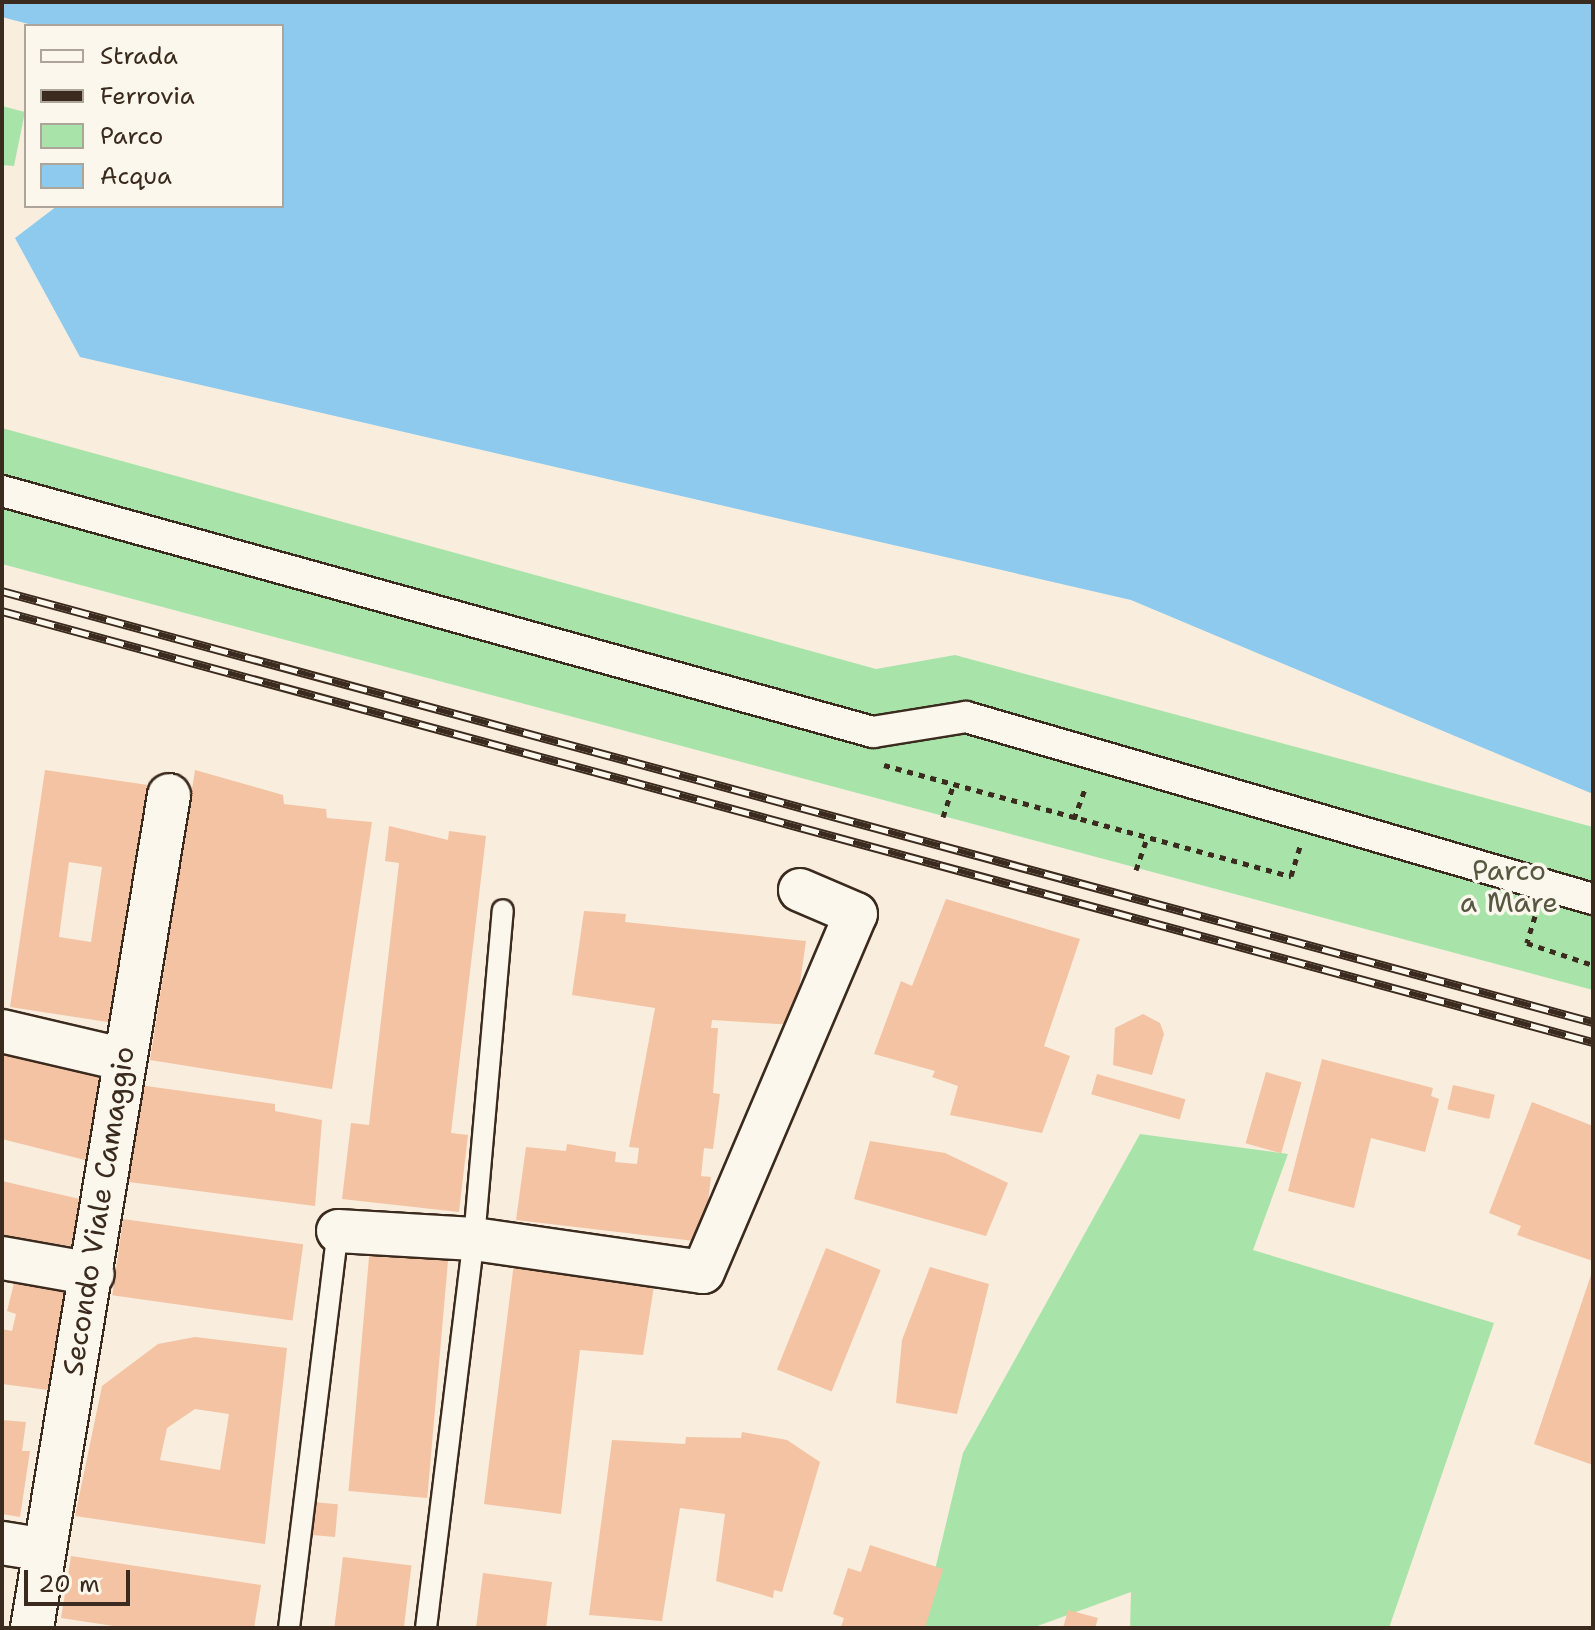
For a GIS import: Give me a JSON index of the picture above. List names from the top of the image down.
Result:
{
  "streets": {
    "street": ["Secondo Viale Camaggio"]
  },
  "parks": ["Parco a Mare"],
  "legend": [
    "Strada",
    "Ferrovia",
    "Parco",
    "Acqua"
  ],
  "scale_bar": "20 m"
}
